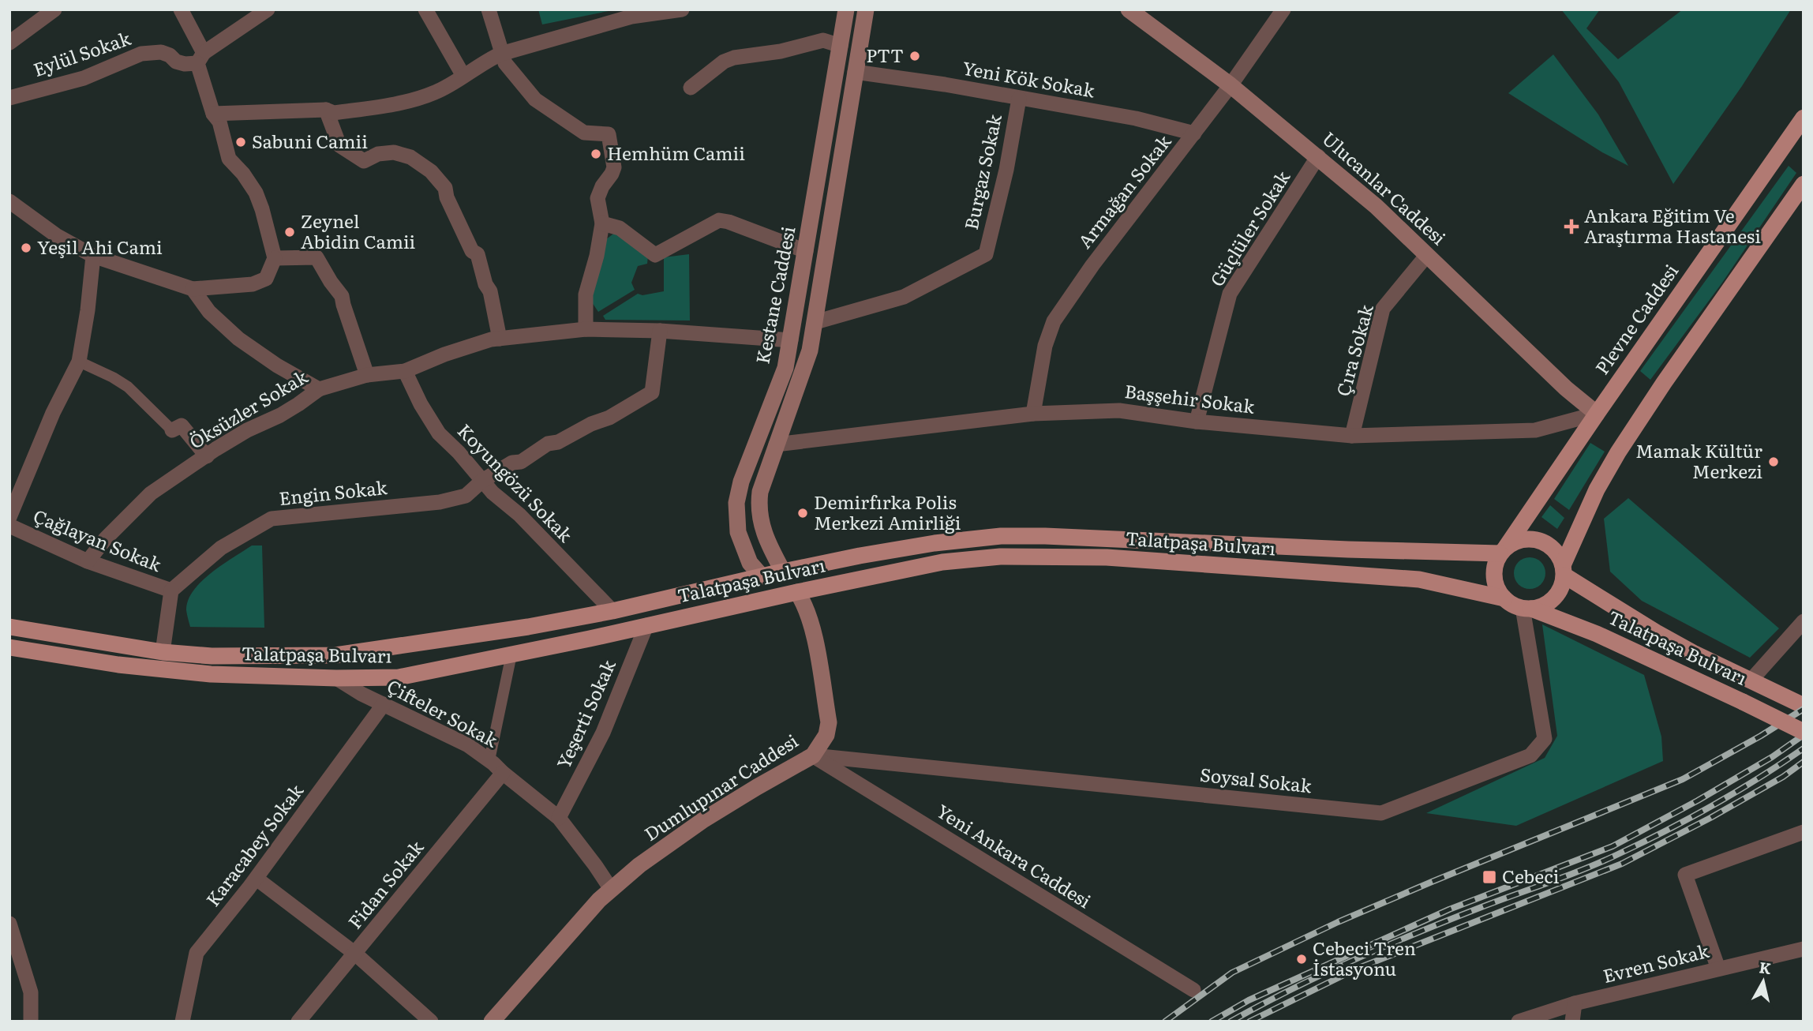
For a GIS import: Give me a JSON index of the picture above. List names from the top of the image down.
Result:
{
  "streets": {
    "main road": [
      "Ulucanlar Caddesi",
      "Kestane Caddesi",
      "Plevne Caddesi",
      "Talatpaşa Bulvarı",
      "Dumlupınar Caddesi"
    ],
    "street": [
      "Eylül Sokak",
      "Yeni Kök Sokak",
      "Burgaz Sokak",
      "Armağan Sokak",
      "Güçlüler Sokak",
      "Çıra Sokak",
      "Başşehir Sokak",
      "Öksüzler Sokak",
      "Koyungözü Sokak",
      "Engin Sokak",
      "Çağlayan Sokak",
      "Çifteler Sokak",
      "Yeşerti Sokak",
      "Soysal Sokak",
      "Karacabey Sokak",
      "Yeni Ankara Caddesi",
      "Fidan Sokak",
      "Evren Sokak"
    ]
  },
  "crossings": [
    ["Yeni Kök Sokak", "Burgaz Sokak"],
    ["Yeni Kök Sokak", "Armağan Sokak"],
    ["Ulucanlar Caddesi", "Armağan Sokak"],
    ["Ulucanlar Caddesi", "Güçlüler Sokak"],
    ["Ulucanlar Caddesi", "Plevne Caddesi"],
    ["Ulucanlar Caddesi", "Çıra Sokak"],
    ["Ulucanlar Caddesi", "Başşehir Sokak"],
    ["Armağan Sokak", "Başşehir Sokak"],
    ["Güçlüler Sokak", "Başşehir Sokak"],
    ["Kestane Caddesi", "Öksüzler Sokak"],
    ["Kestane Caddesi", "Talatpaşa Bulvarı"],
    ["Plevne Caddesi", "Başşehir Sokak"],
    ["Plevne Caddesi", "Talatpaşa Bulvarı"],
    ["Plevne Caddesi", "Soysal Sokak"],
    ["Çıra Sokak", "Başşehir Sokak"],
    ["Öksüzler Sokak", "Koyungözü Sokak"],
    ["Öksüzler Sokak", "Engin Sokak"],
    ["Öksüzler Sokak", "Çağlayan Sokak"],
    ["Koyungözü Sokak", "Engin Sokak"],
    ["Koyungözü Sokak", "Talatpaşa Bulvarı"],
    ["Engin Sokak", "Çağlayan Sokak"],
    ["Talatpaşa Bulvarı", "Çifteler Sokak"],
    ["Talatpaşa Bulvarı", "Yeşerti Sokak"],
    ["Talatpaşa Bulvarı", "Soysal Sokak"],
    ["Talatpaşa Bulvarı", "Dumlupınar Caddesi"],
    ["Çifteler Sokak", "Yeşerti Sokak"],
    ["Çifteler Sokak", "Dumlupınar Caddesi"],
    ["Çifteler Sokak", "Karacabey Sokak"],
    ["Çifteler Sokak", "Fidan Sokak"],
    ["Soysal Sokak", "Dumlupınar Caddesi"],
    ["Soysal Sokak", "Yeni Ankara Caddesi"],
    ["Dumlupınar Caddesi", "Yeni Ankara Caddesi"]
  ],
  "places": {
    "other": [
      "PTT",
      "Sabuni Camii",
      "Hemhüm Camii",
      "Zeynel Abidin Camii",
      "Yeşil Ahi Cami",
      "Mamak Kültür Merkezi",
      "Demirfırka Polis Merkezi Amirliği",
      "Cebeci Tren İstasyonu"
    ],
    "health": ["Ankara Eğitim Ve Araştırma Hastanesi"],
    "transit": ["Cebeci"]
  },
  "north": "top"
}
